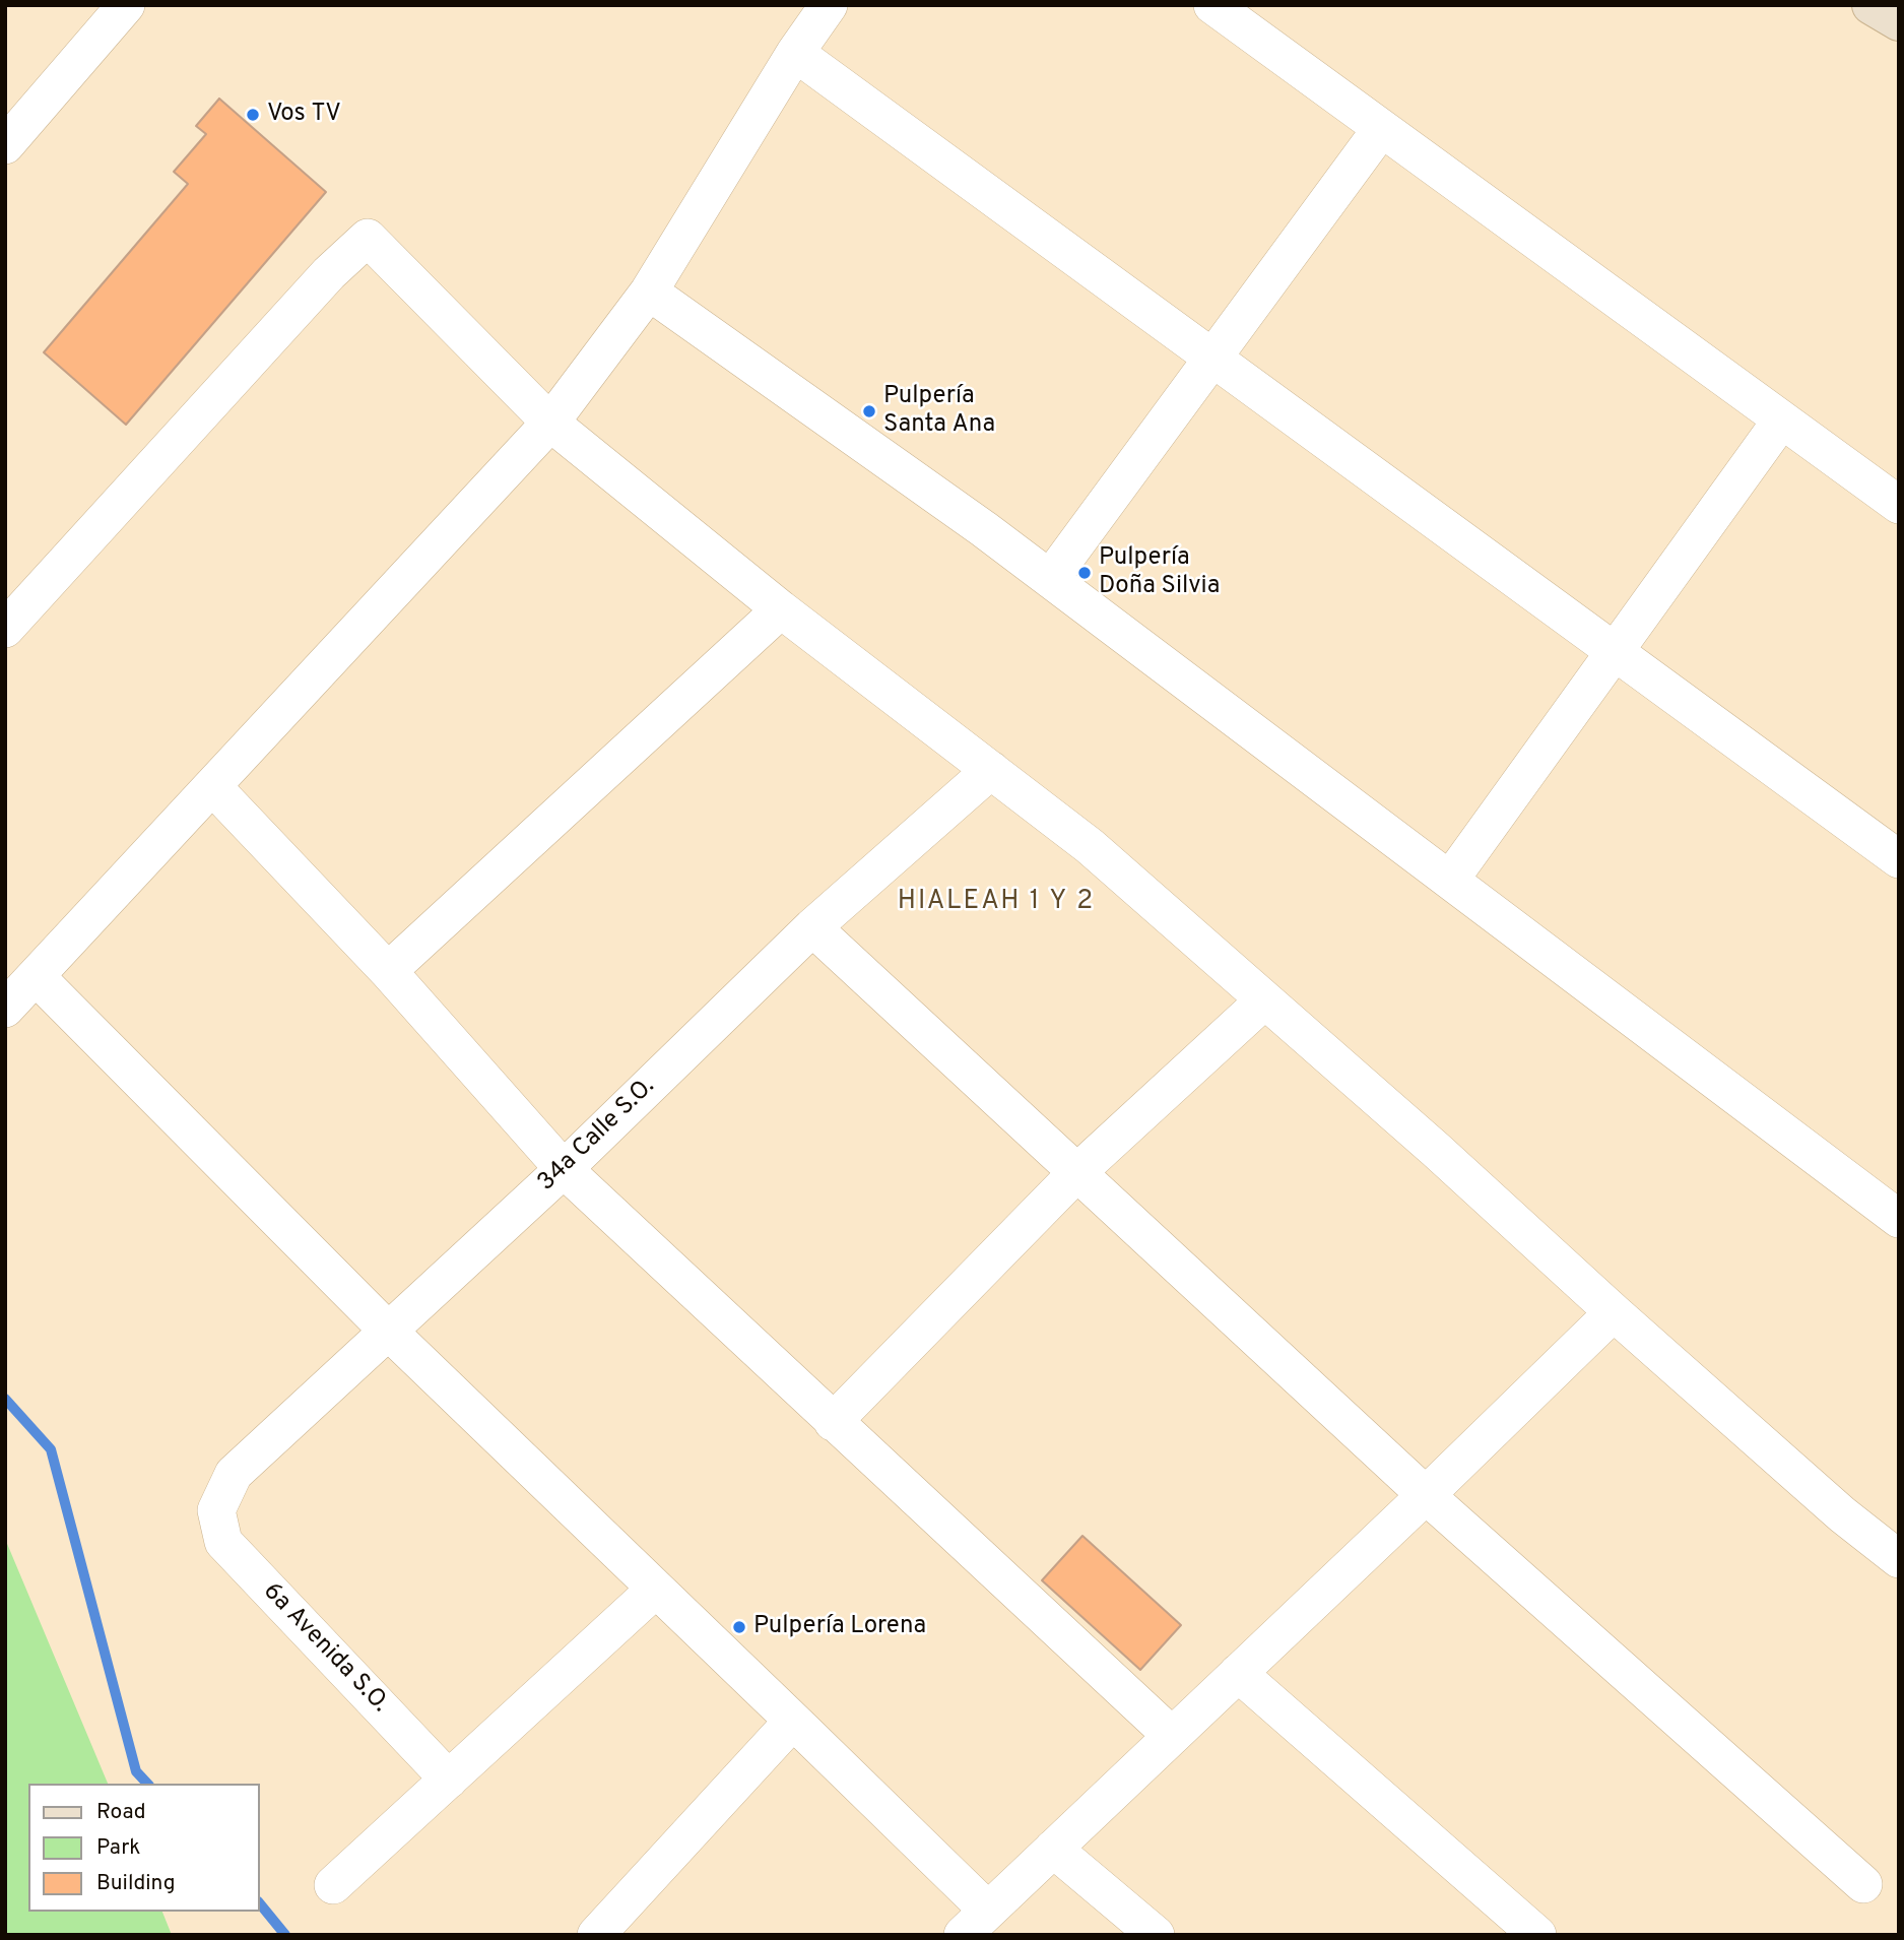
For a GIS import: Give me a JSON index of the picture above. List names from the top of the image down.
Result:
{
  "streets": {
    "street": ["34a Calle S.O.", "6a Avenida S.O."]
  },
  "crossings": [
    ["34a Calle S.O.", "6a Avenida S.O."]
  ],
  "districts": ["HIALEAH 1 Y 2"],
  "places": [
    "Vos TV",
    "Pulpería Santa Ana",
    "Pulpería Doña Silvia",
    "Pulpería Lorena"
  ],
  "legend": ["Road", "Park", "Building"]
}
